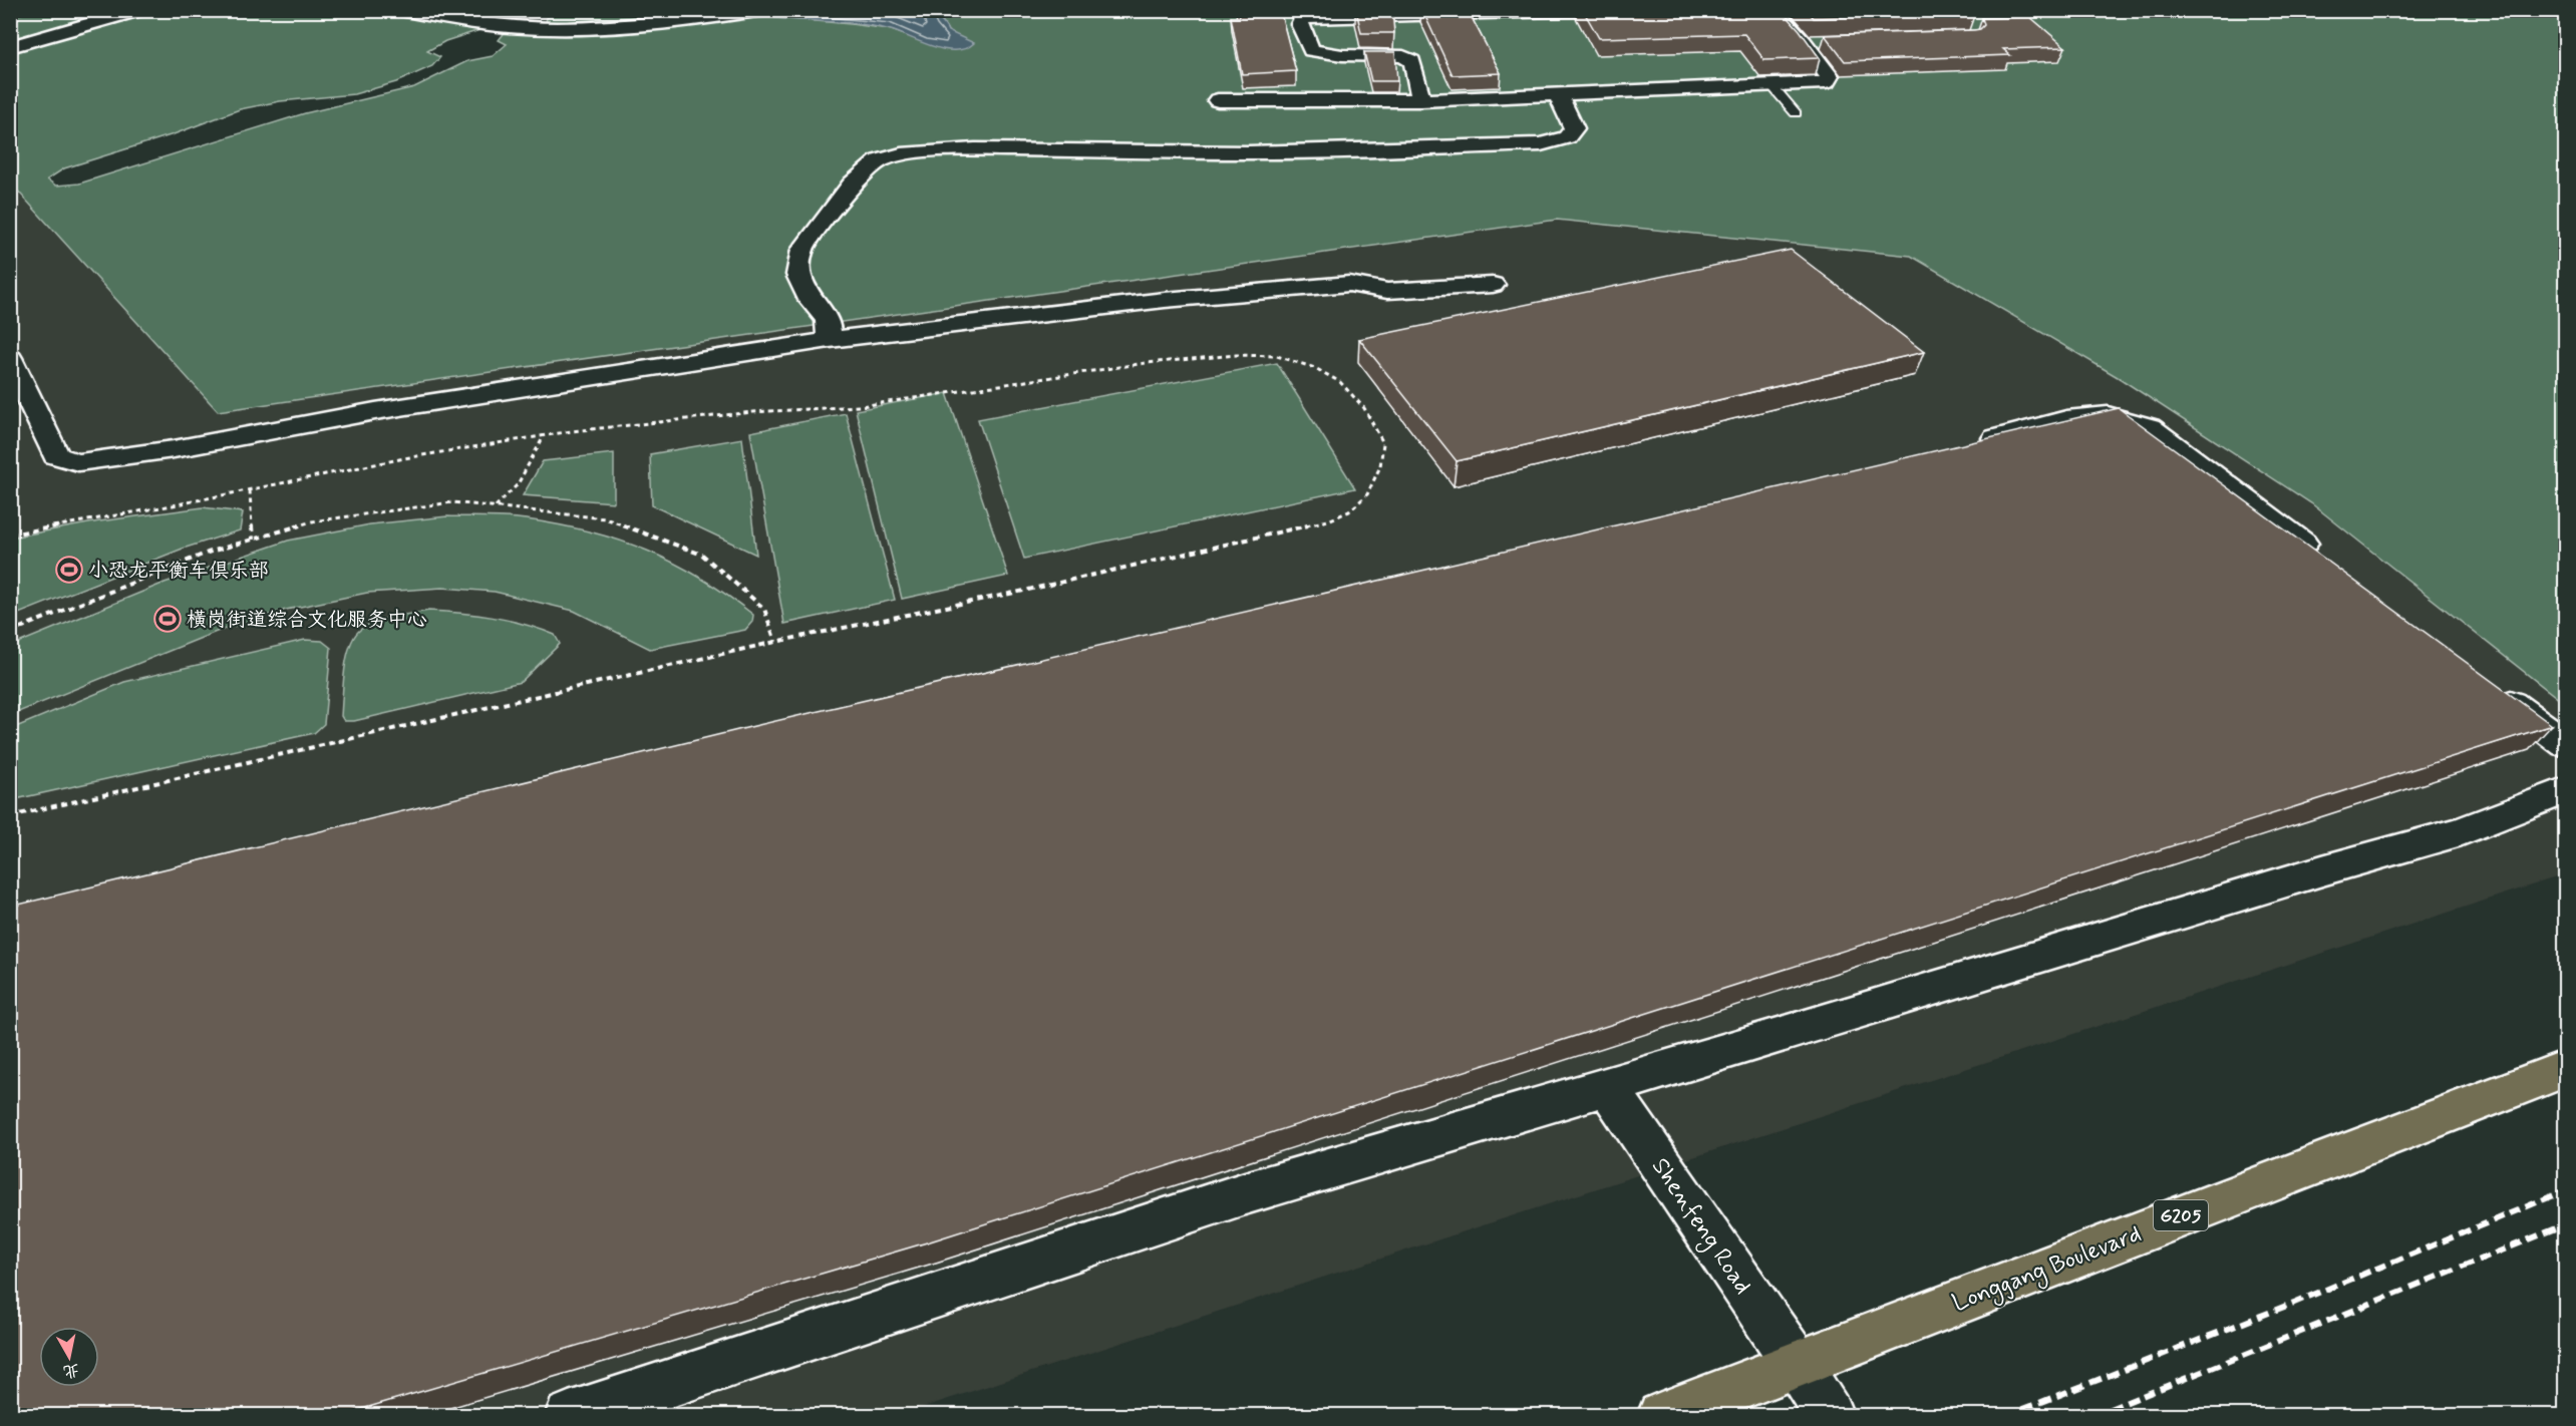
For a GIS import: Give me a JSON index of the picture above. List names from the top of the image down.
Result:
{
  "streets": {
    "highway": ["G205", "Longgang Boulevard"],
    "street": ["Shenfeng Road"]
  },
  "crossings": [
    ["Shenfeng Road", "Longgang Boulevard"]
  ],
  "places": {
    "sports": ["小恐龙平衡车俱乐部", "横岗街道综合文化服务中心"]
  },
  "north": "bottom"
}
